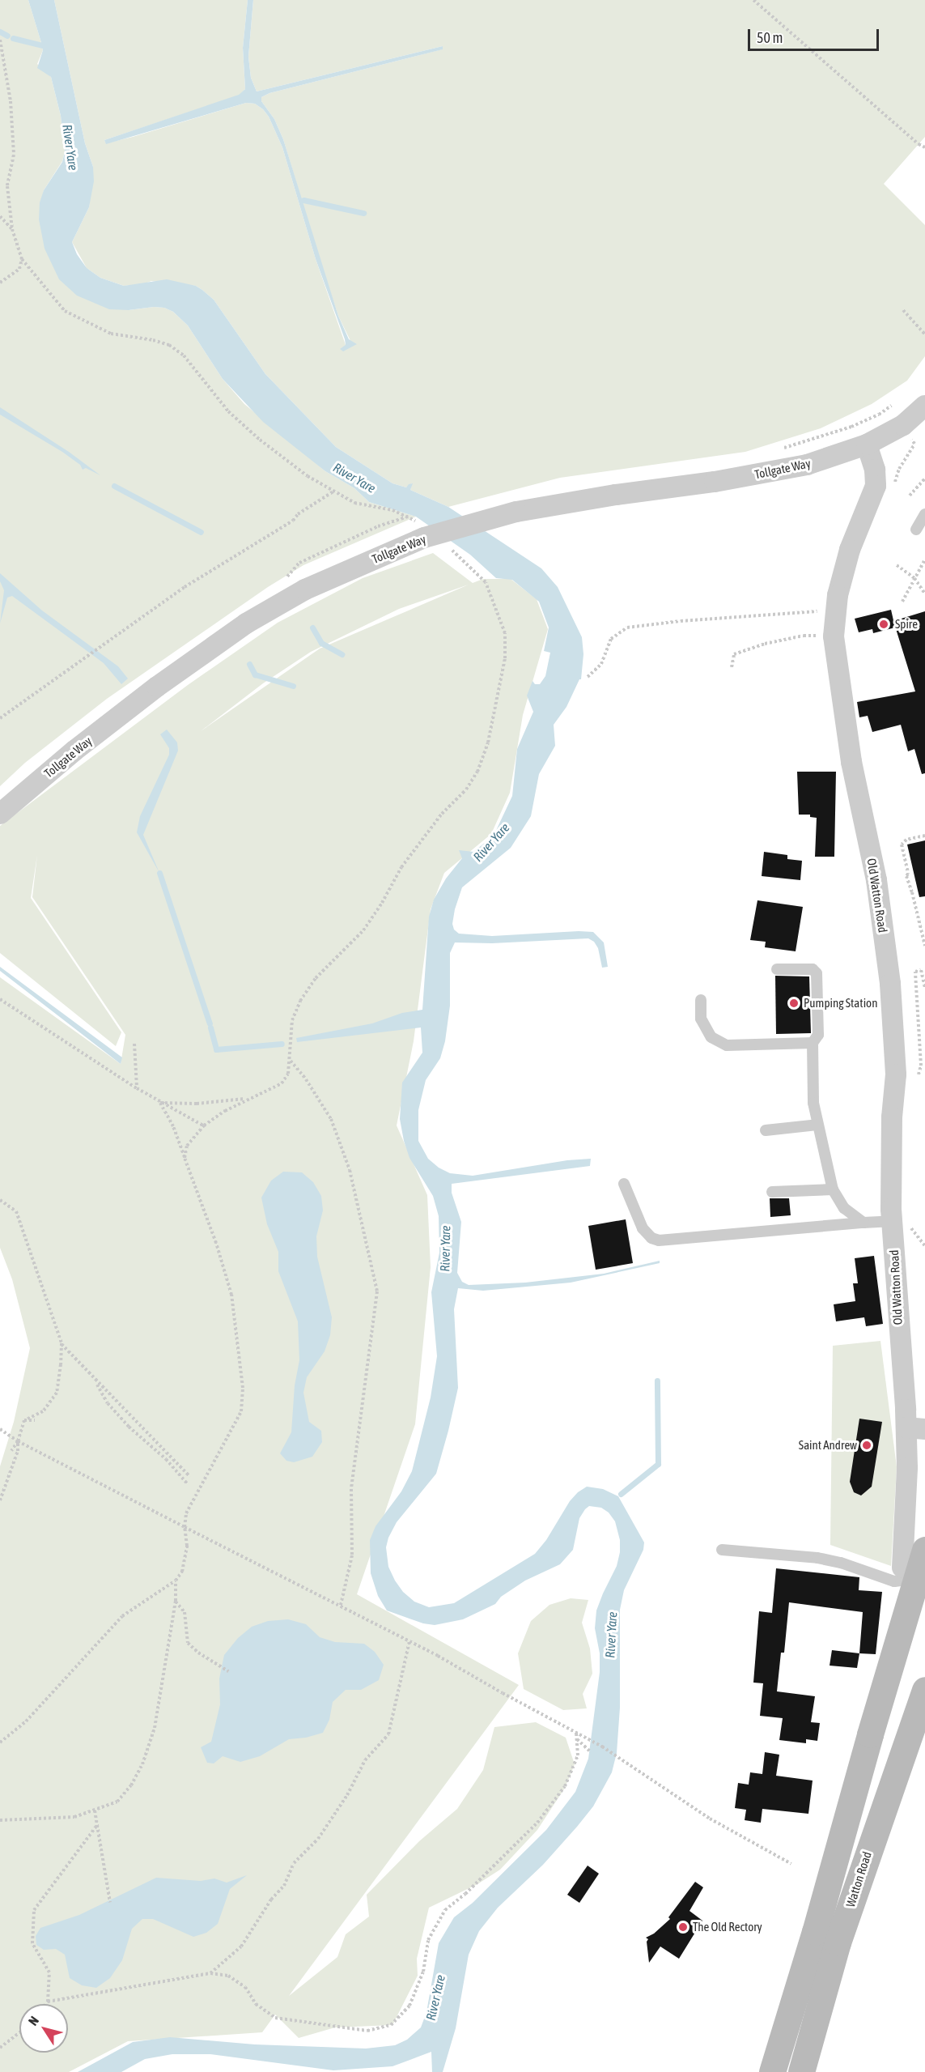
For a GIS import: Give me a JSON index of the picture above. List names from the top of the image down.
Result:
{
  "streets": {
    "main road": ["Watton Road"],
    "street": ["Tollgate Way", "Old Watton Road"]
  },
  "crossings": [
    ["Tollgate Way", "Old Watton Road"]
  ],
  "water": ["River Yare"],
  "places": [
    "Spire",
    "Pumping Station",
    "Saint Andrew",
    "The Old Rectory"
  ],
  "scale_bar": "50 m",
  "north": "top left"
}
